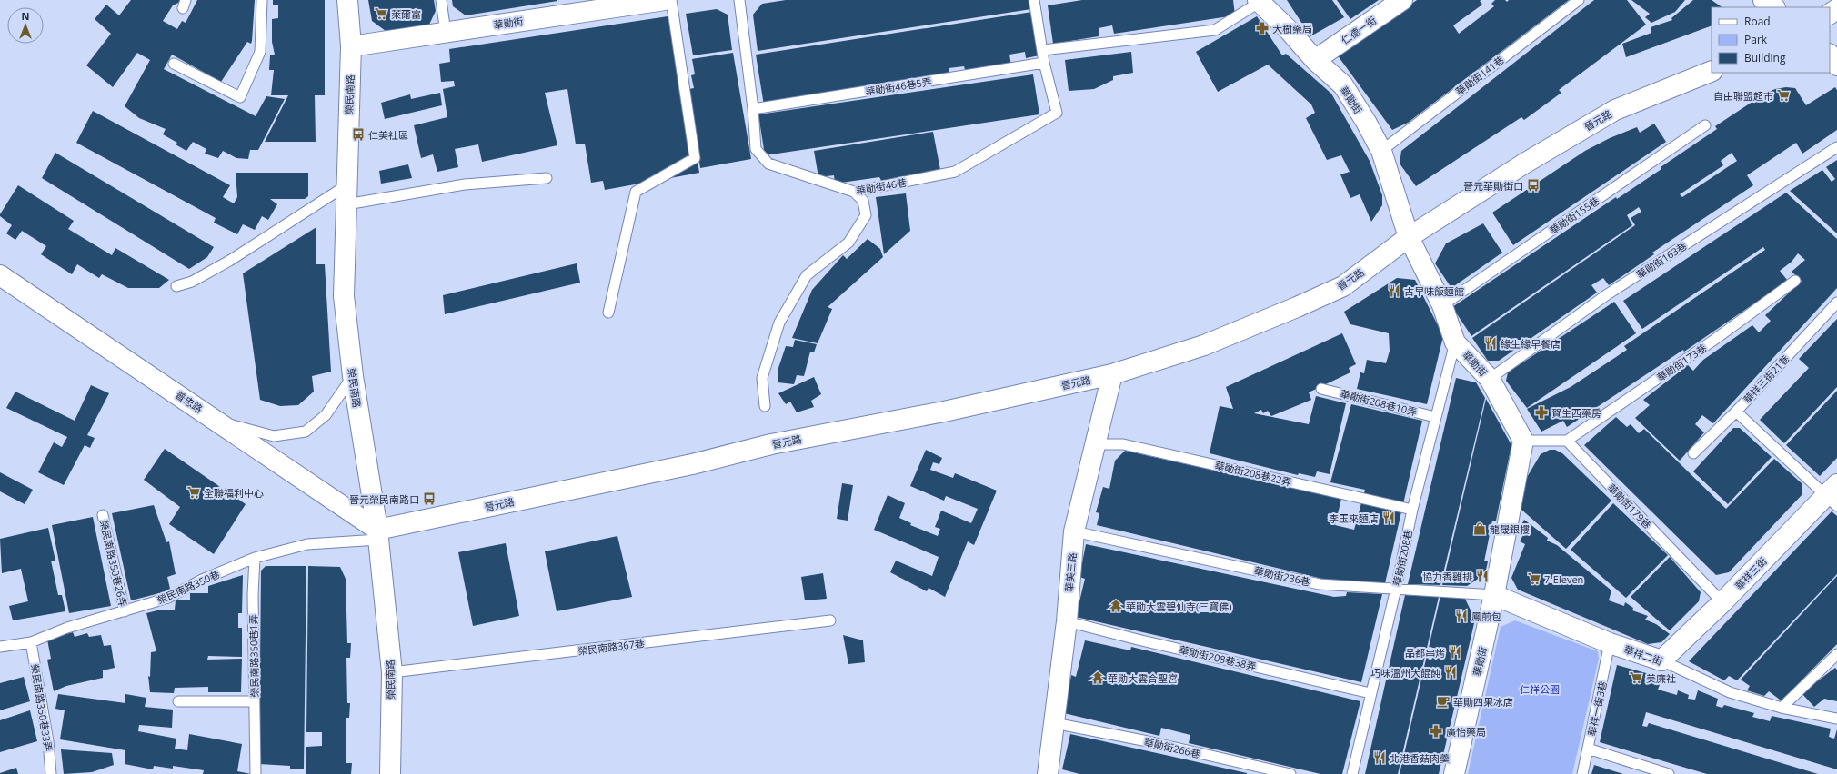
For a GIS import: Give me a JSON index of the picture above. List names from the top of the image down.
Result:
{
  "streets": {
    "street": [
      "華勛街",
      "仁德一街",
      "榮民南路",
      "晉元路",
      "普忠路",
      "華美三路",
      "華祥三街",
      "華祥二街"
    ],
    "lane": [
      "華勛街141巷",
      "華勛街46巷5弄",
      "華勛街46巷",
      "華勛街155巷",
      "華勛街163巷",
      "華勛街173巷",
      "華祥三街21巷",
      "華勛街208巷10弄",
      "華勛街208巷22弄",
      "華勛街179巷",
      "華勛街208巷",
      "榮民南路350巷26弄",
      "華勛街236巷",
      "榮民南路350巷",
      "榮民南路367巷",
      "榮民南路350巷1弄",
      "華勛街208巷38弄",
      "榮民南路350巷33弄",
      "華祥一街3巷",
      "華勛街266巷"
    ]
  },
  "crossings": [
    ["華勛街", "仁德一街"],
    ["華勛街", "華勛街141巷"],
    ["華勛街", "榮民南路"],
    ["華勛街", "晉元路"],
    ["華勛街", "華勛街155巷"],
    ["華勛街", "華勛街163巷"],
    ["華勛街", "華勛街208巷"],
    ["華勛街", "華勛街236巷"],
    ["華勛街", "華祥二街"],
    ["華勛街46巷5弄", "華勛街46巷"],
    ["榮民南路", "晉元路"],
    ["榮民南路", "普忠路"],
    ["榮民南路", "榮民南路350巷"],
    ["榮民南路", "榮民南路367巷"],
    ["晉元路", "普忠路"],
    ["晉元路", "華美三路"],
    ["晉元路", "榮民南路350巷"],
    ["華勛街173巷", "華勛街179巷"],
    ["普忠路", "榮民南路350巷"],
    ["華勛街208巷10弄", "華勛街208巷"],
    ["華勛街208巷22弄", "華勛街208巷"],
    ["華勛街208巷22弄", "華美三路"],
    ["華勛街179巷", "華祥三街"],
    ["華勛街208巷", "華勛街236巷"],
    ["華勛街208巷", "華勛街208巷38弄"],
    ["榮民南路350巷26弄", "榮民南路350巷"],
    ["華美三路", "華勛街236巷"],
    ["華美三路", "華勛街208巷38弄"],
    ["華美三路", "華勛街266巷"],
    ["華祥三街", "華祥二街"],
    ["華勛街236巷", "華祥二街"],
    ["榮民南路350巷", "榮民南路350巷1弄"],
    ["榮民南路350巷", "榮民南路350巷33弄"],
    ["華祥二街", "華祥一街3巷"]
  ],
  "parks": ["仁祥公園"],
  "places": {
    "supermarket": [
      "萊爾富",
      "自由聯盟超市",
      "全聯福利中心",
      "7-Eleven",
      "美廉社"
    ],
    "pharmacy": ["大樹藥局", "賀生西藥房", "廣怡藥局"],
    "bus stop": ["仁美社區", "晉元華勛街口", "晉元榮民南路口"],
    "restaurant": [
      "古早味飯麵館",
      "緣生緣早餐店",
      "李玉來麵店",
      "協力香雞排",
      "鳳煎包",
      "品都串烤",
      "巧味溫州大餛飩",
      "北港香菇肉羹"
    ],
    "shop": ["龍晟銀樓"],
    "temple": ["華勛大雲碧仙寺(三寶佛)", "華勛大雲合聖宮"],
    "cafe": ["華勛四果冰店"]
  },
  "legend": ["Road", "Park", "Building"],
  "north": "top"
}
